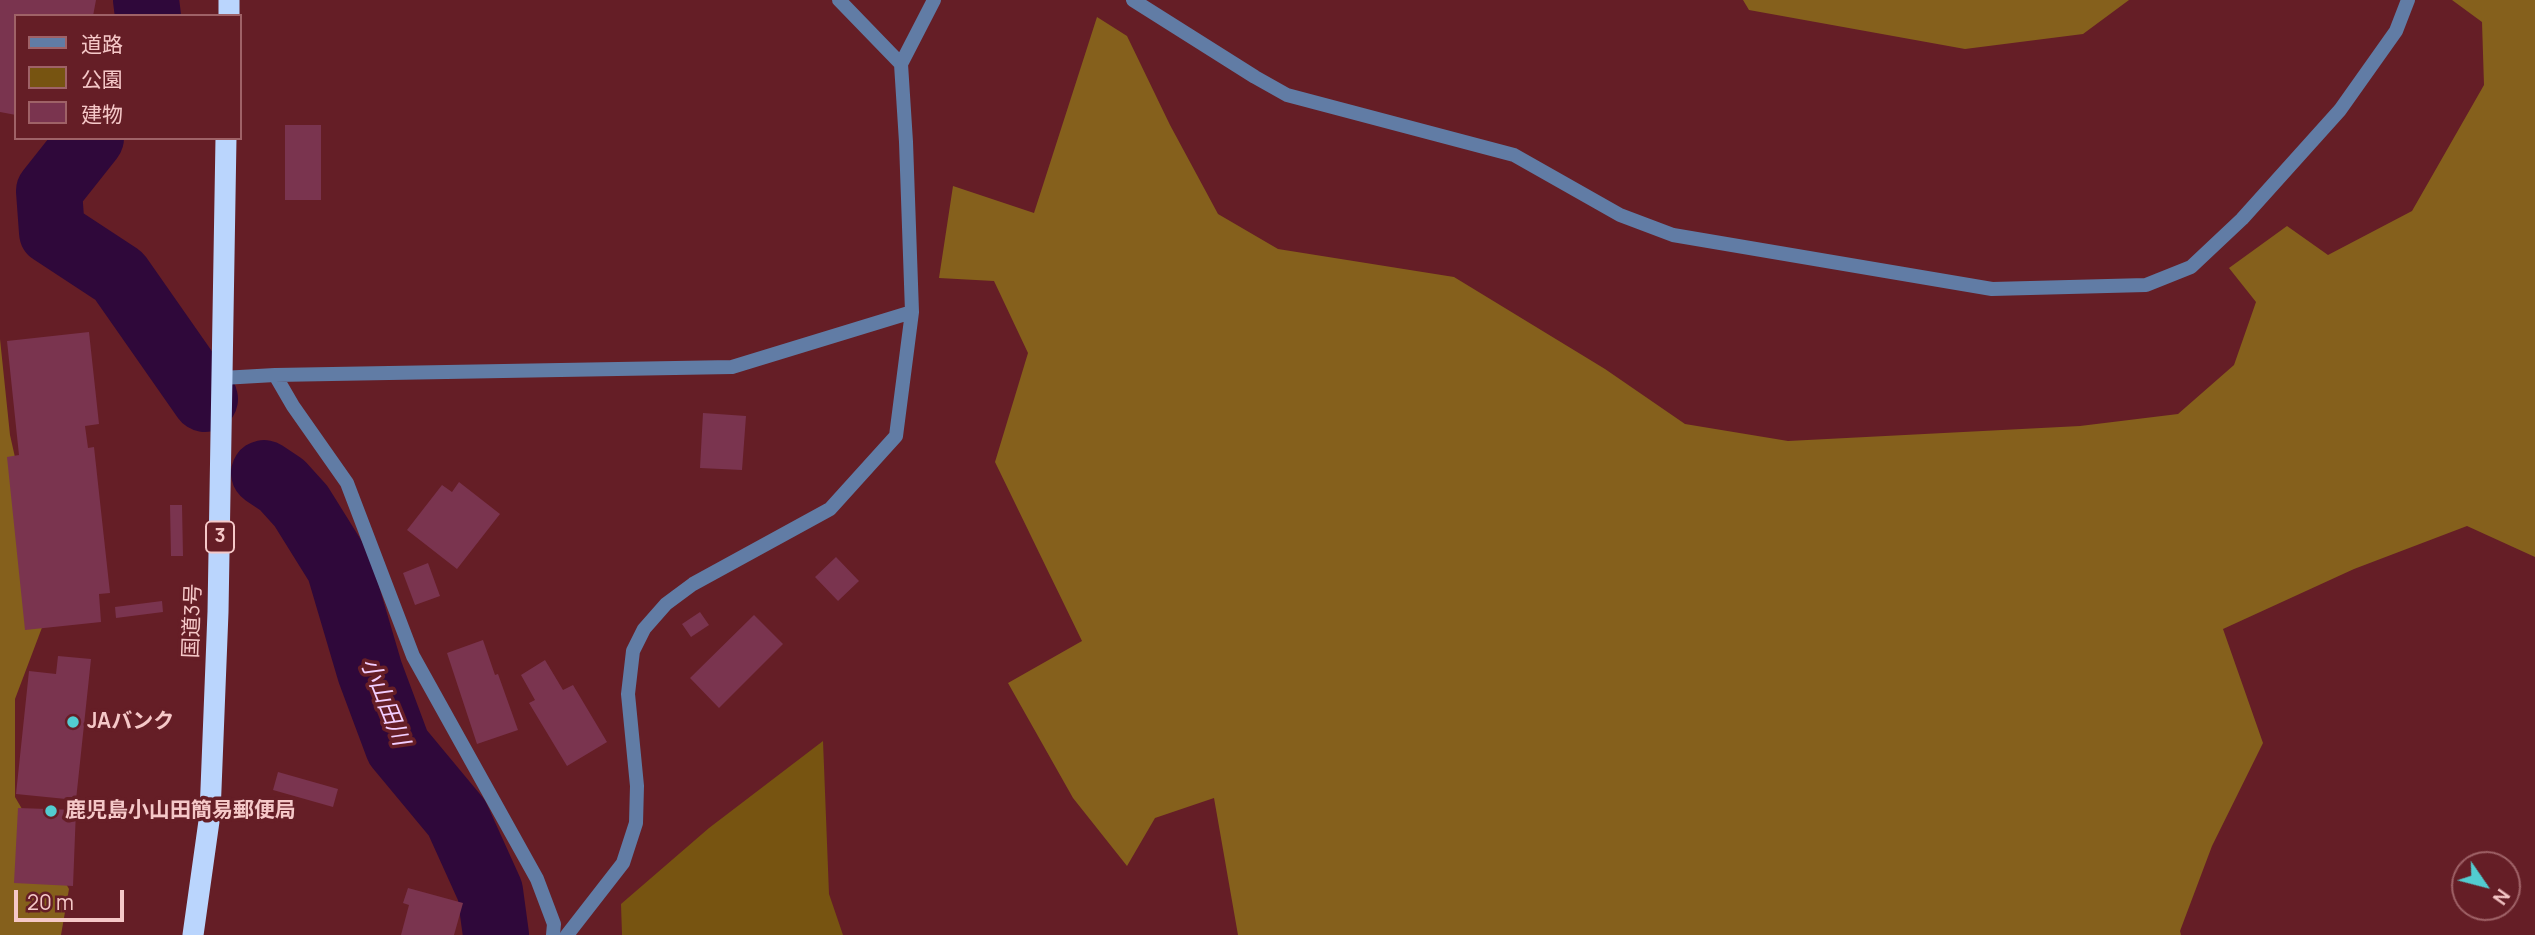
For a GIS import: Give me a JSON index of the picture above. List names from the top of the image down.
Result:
{
  "streets": {
    "highway": ["3", "国道3号"]
  },
  "water": ["小山田川"],
  "places": ["JAバンク", "鹿児島小山田簡易郵便局"],
  "legend": ["道路", "公園", "建物"],
  "scale_bar": "20 m",
  "north": "bottom right"
}
